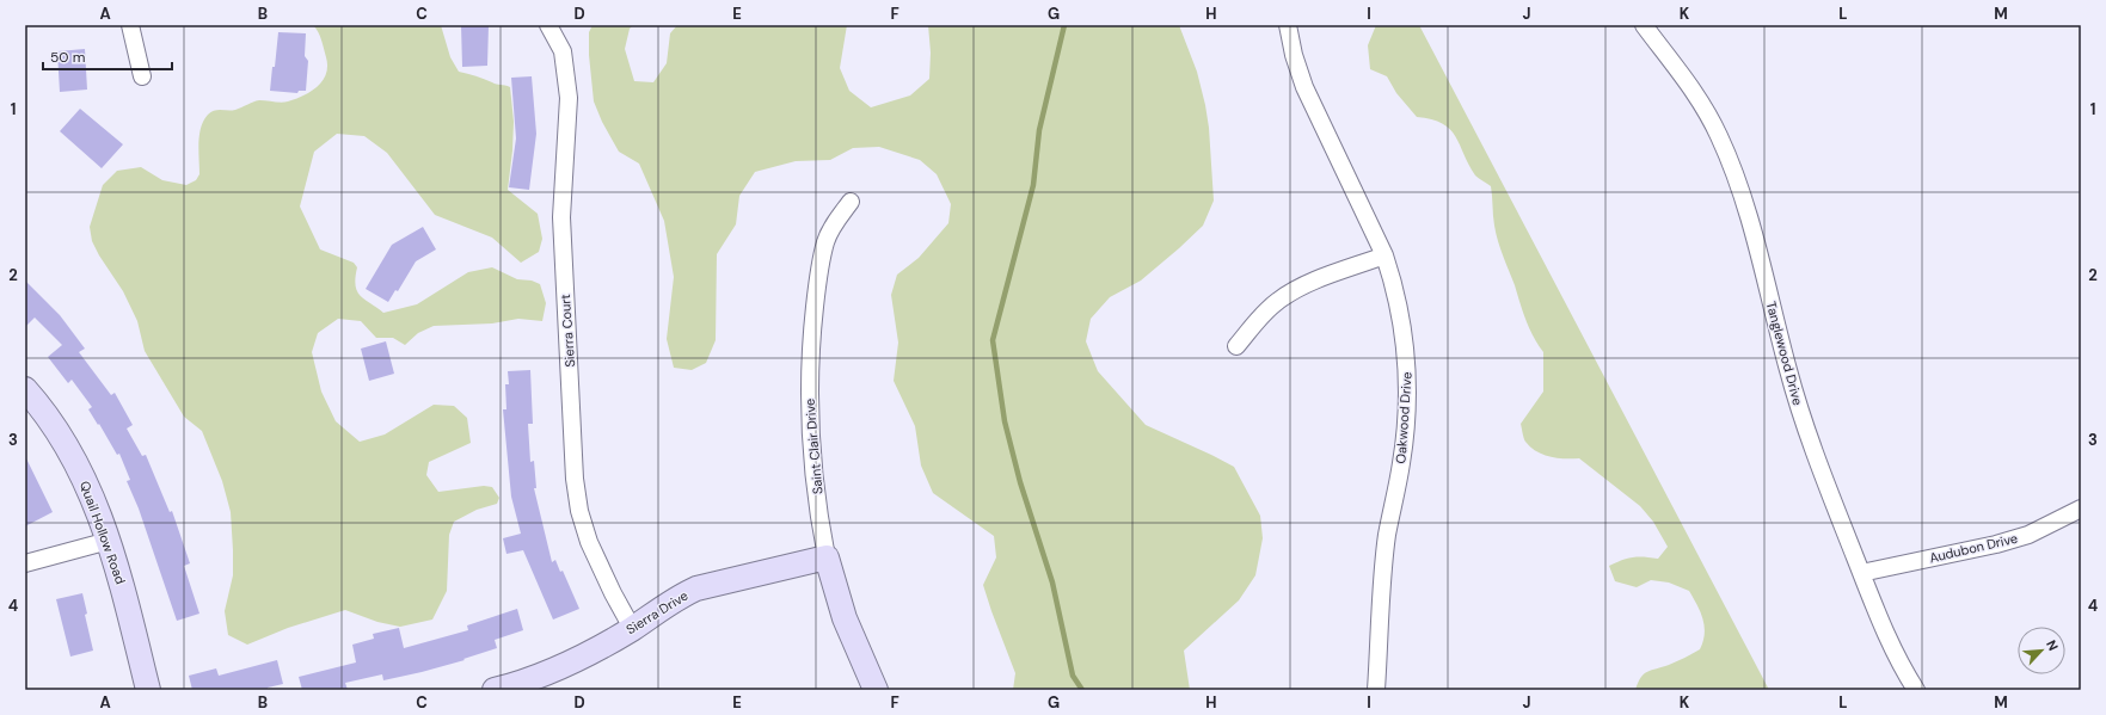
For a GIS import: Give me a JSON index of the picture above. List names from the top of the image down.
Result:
{
  "streets": {
    "street": [
      "Sierra Court",
      "Tanglewood Drive",
      "Oakwood Drive",
      "Saint Clair Drive",
      "Quail Hollow Road",
      "Audubon Drive",
      "Sierra Drive"
    ]
  },
  "crossings": [
    ["Sierra Court", "Sierra Drive"],
    ["Tanglewood Drive", "Audubon Drive"],
    ["Saint Clair Drive", "Sierra Drive"]
  ],
  "scale_bar": "50 m",
  "north": "top right",
  "grid": {
    "columns": [
      "A",
      "B",
      "C",
      "D",
      "E",
      "F",
      "G",
      "H",
      "I",
      "J",
      "K",
      "L",
      "M"
    ],
    "rows": [
      "1",
      "2",
      "3",
      "4"
    ]
  }
}
